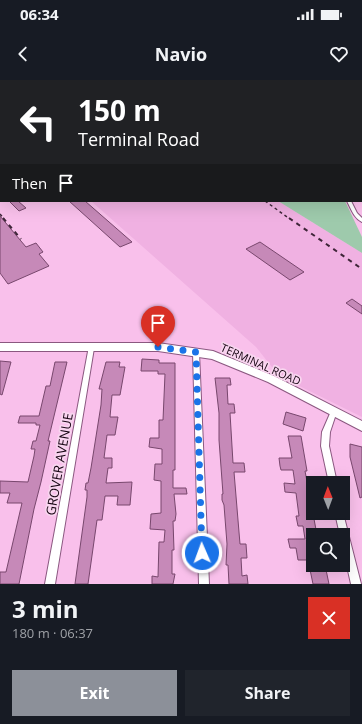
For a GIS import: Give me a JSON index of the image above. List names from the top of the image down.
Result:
{
  "streets": {
    "main road": ["TERMINAL ROAD"],
    "street": ["GROVER AVENUE"]
  },
  "crossings": [
    ["TERMINAL ROAD", "GROVER AVENUE"]
  ],
  "north": "top",
  "page": {
    "status": "06:34",
    "header": "Navio",
    "turn": ["150 m", "Terminal Road"],
    "then": "Then",
    "heading": ["3 min", "180 m · 06:37"],
    "buttons": ["Exit", "Share"]
  }
}
